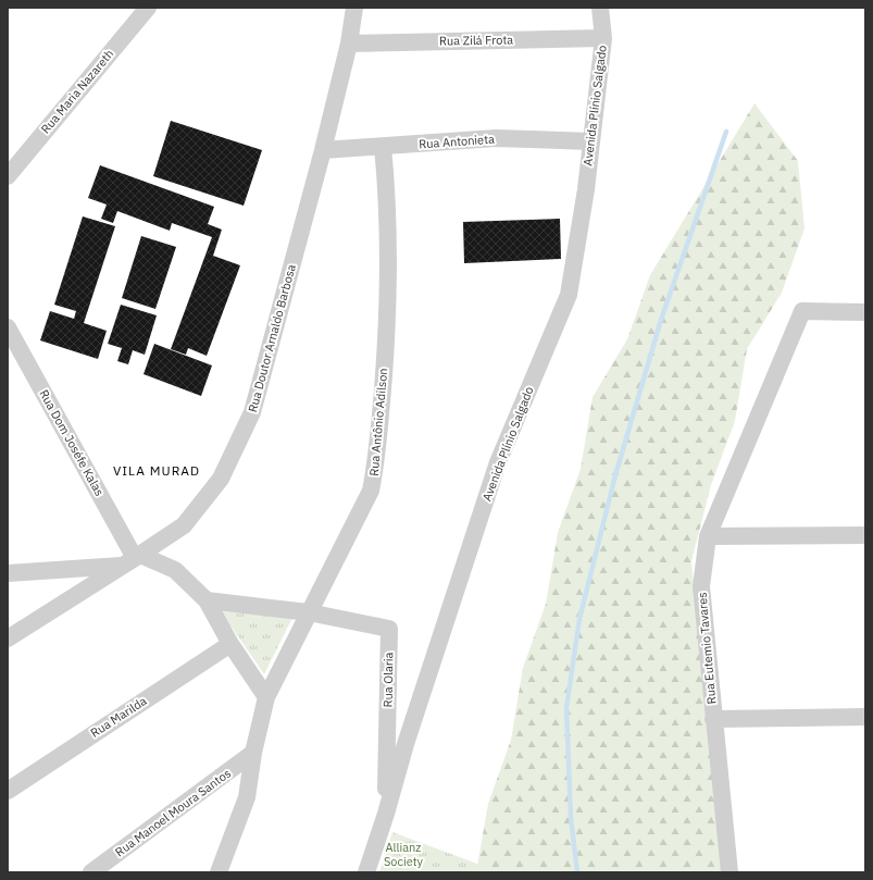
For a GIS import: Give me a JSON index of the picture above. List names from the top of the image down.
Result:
{
  "streets": {
    "street": [
      "Rua Zilá Frota",
      "Rua Maria Nazareth",
      "Avenida Plínio Salgado",
      "Rua Antonieta",
      "Rua Doutor Arnaldo Barbosa",
      "Rua Antônio Adilson",
      "Rua Dom Joséfe Kalas",
      "Rua Eutemio Tavares",
      "Rua Olaria",
      "Rua Marilda",
      "Rua Manoel Moura Santos"
    ]
  },
  "crossings": [
    ["Rua Zilá Frota", "Avenida Plínio Salgado"],
    ["Rua Zilá Frota", "Rua Doutor Arnaldo Barbosa"],
    ["Avenida Plínio Salgado", "Rua Antonieta"],
    ["Avenida Plínio Salgado", "Rua Olaria"],
    ["Rua Antonieta", "Rua Doutor Arnaldo Barbosa"],
    ["Rua Antonieta", "Rua Antônio Adilson"],
    ["Rua Doutor Arnaldo Barbosa", "Rua Dom Joséfe Kalas"],
    ["Rua Antônio Adilson", "Rua Olaria"],
    ["Rua Antônio Adilson", "Rua Manoel Moura Santos"]
  ],
  "districts": ["VILA MURAD"],
  "parks": ["Allianz Society"]
}
